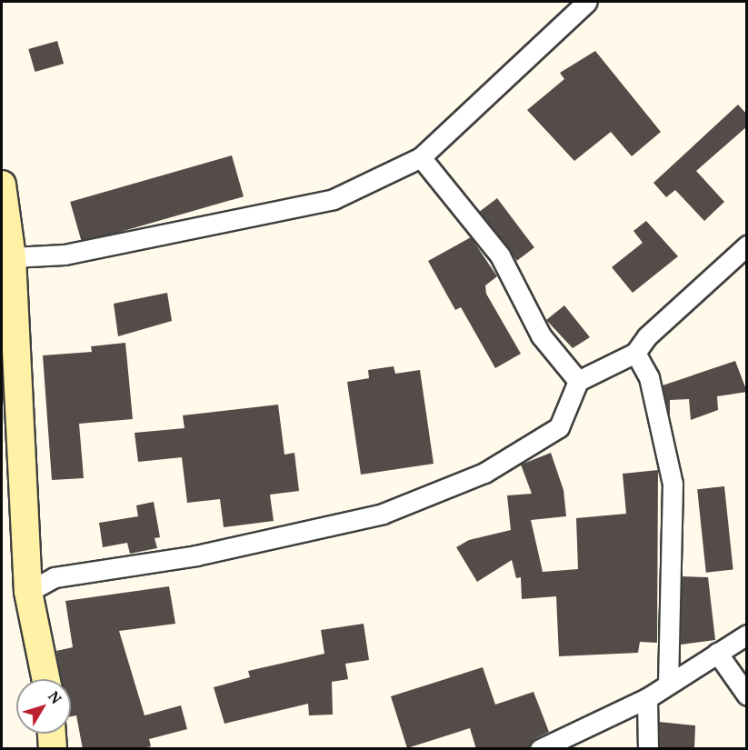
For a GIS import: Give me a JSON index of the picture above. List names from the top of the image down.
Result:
{
  "north": "top right"
}
